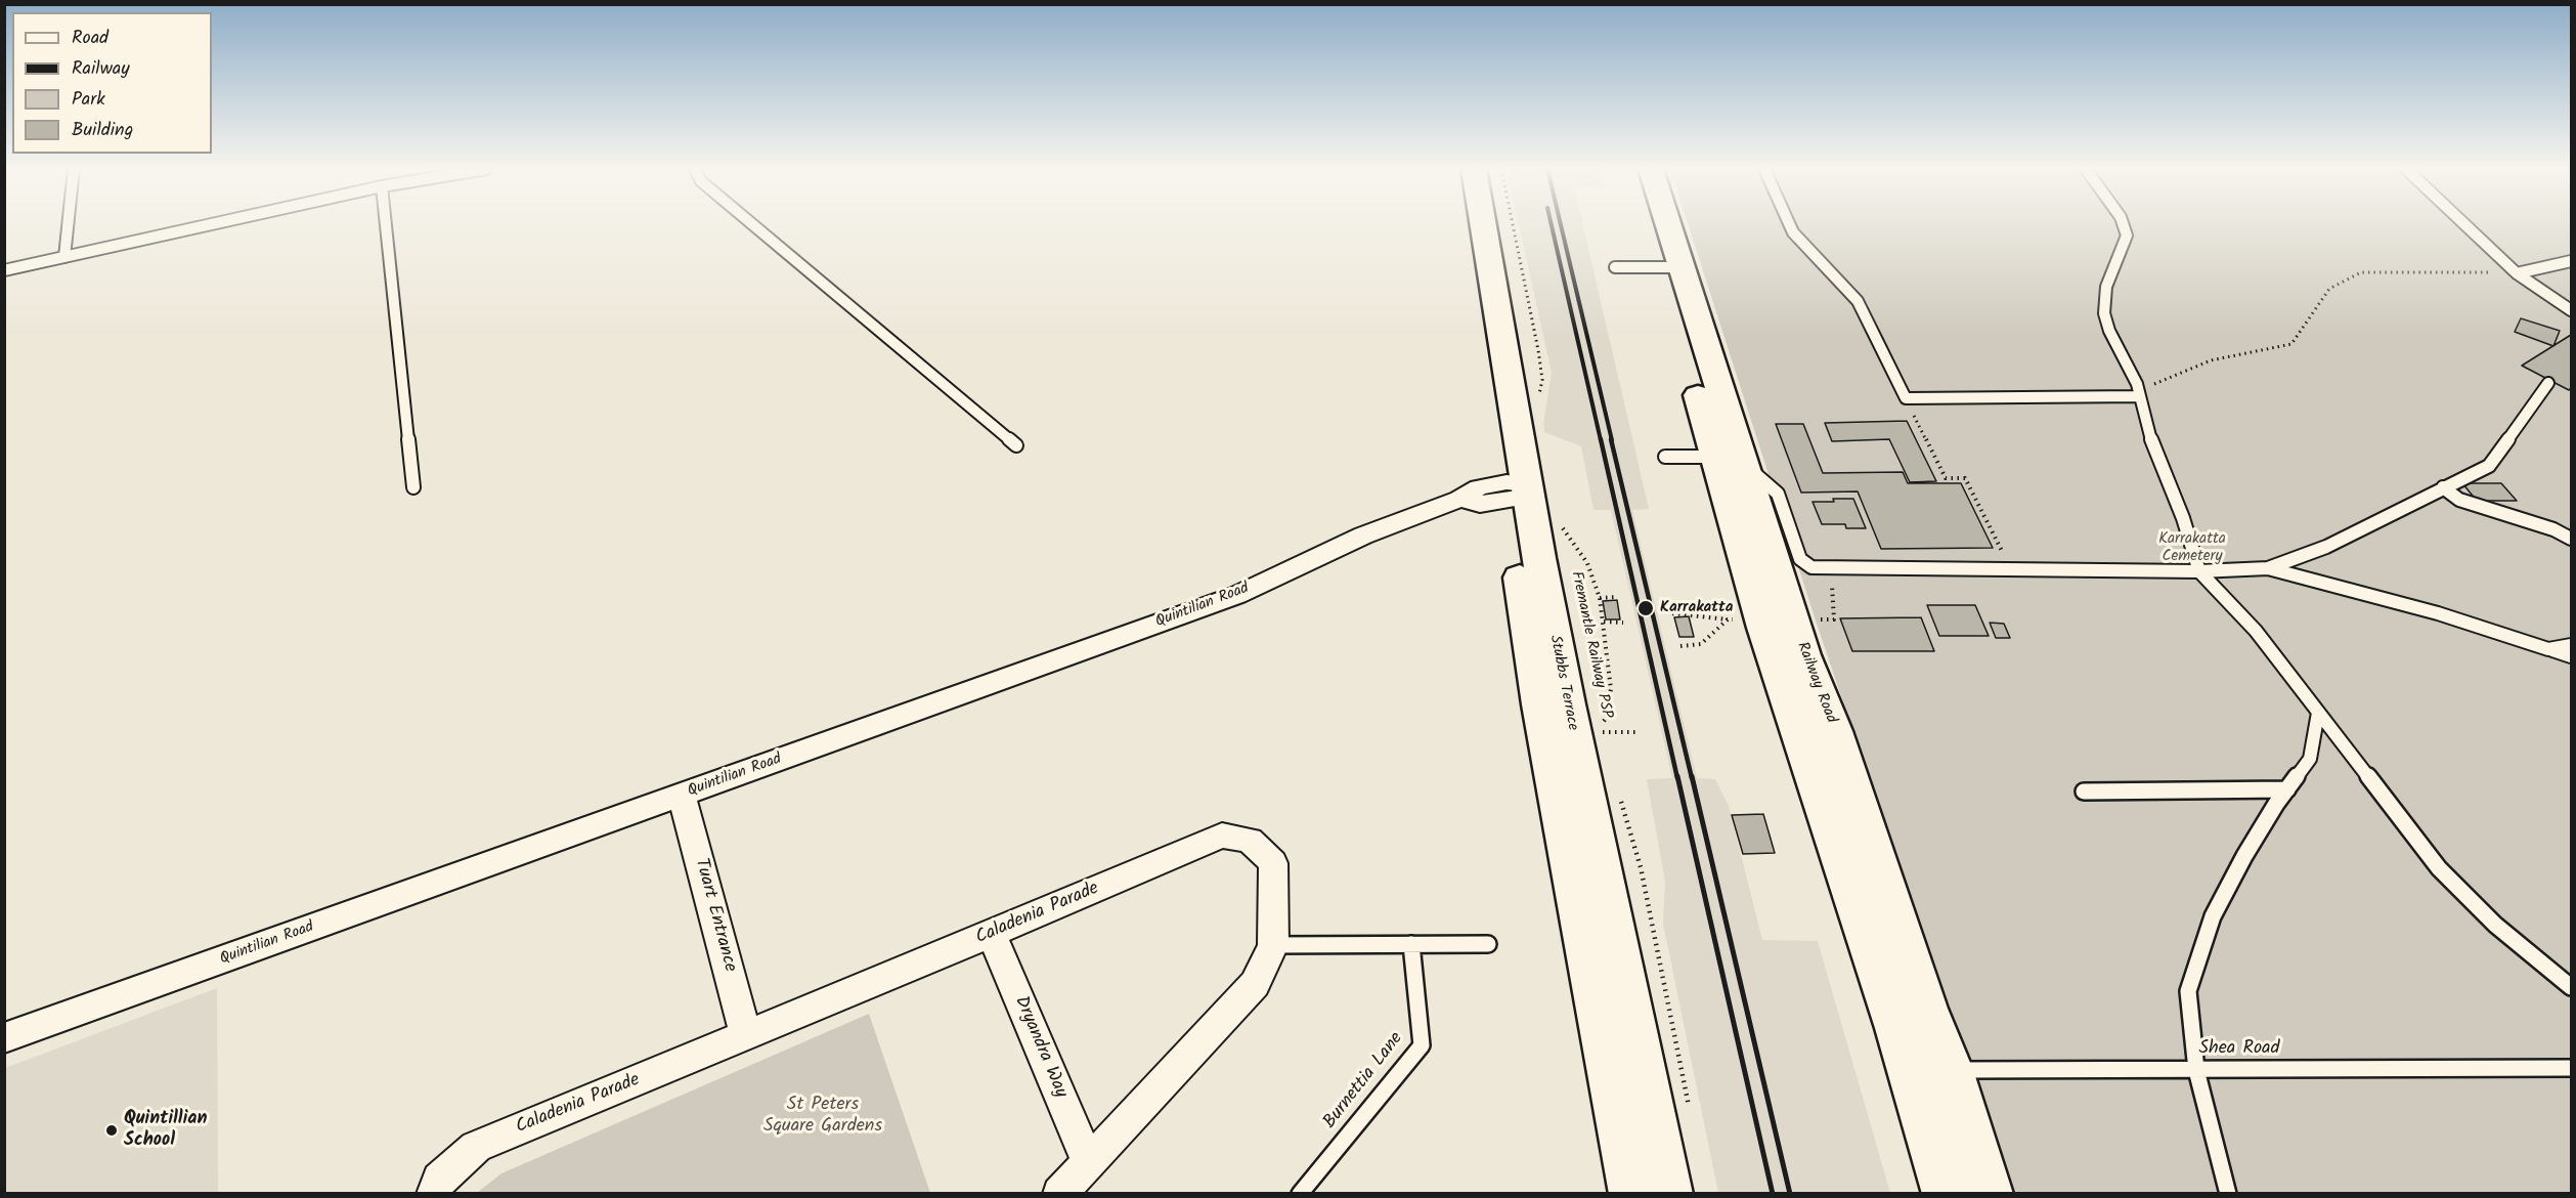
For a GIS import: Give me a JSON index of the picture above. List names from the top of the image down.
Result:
{
  "streets": {
    "main road": ["Stubbs Terrace", "Railway Road"],
    "street": [
      "Quintilian Road",
      "Caladenia Parade",
      "Tuart Entrance",
      "Dryandra Way"
    ],
    "lane": ["Shea Road", "Burnettia Lane"]
  },
  "crossings": [
    ["Quintilian Road", "Stubbs Terrace"],
    ["Quintilian Road", "Tuart Entrance"],
    ["Railway Road", "Shea Road"],
    ["Caladenia Parade", "Tuart Entrance"],
    ["Caladenia Parade", "Dryandra Way"]
  ],
  "parks": ["Karrakatta Cemetery", "St Peters Square Gardens"],
  "places": ["Karrakatta", "Quintillian School"],
  "legend": [
    "Road",
    "Railway",
    "Park",
    "Building"
  ]
}
